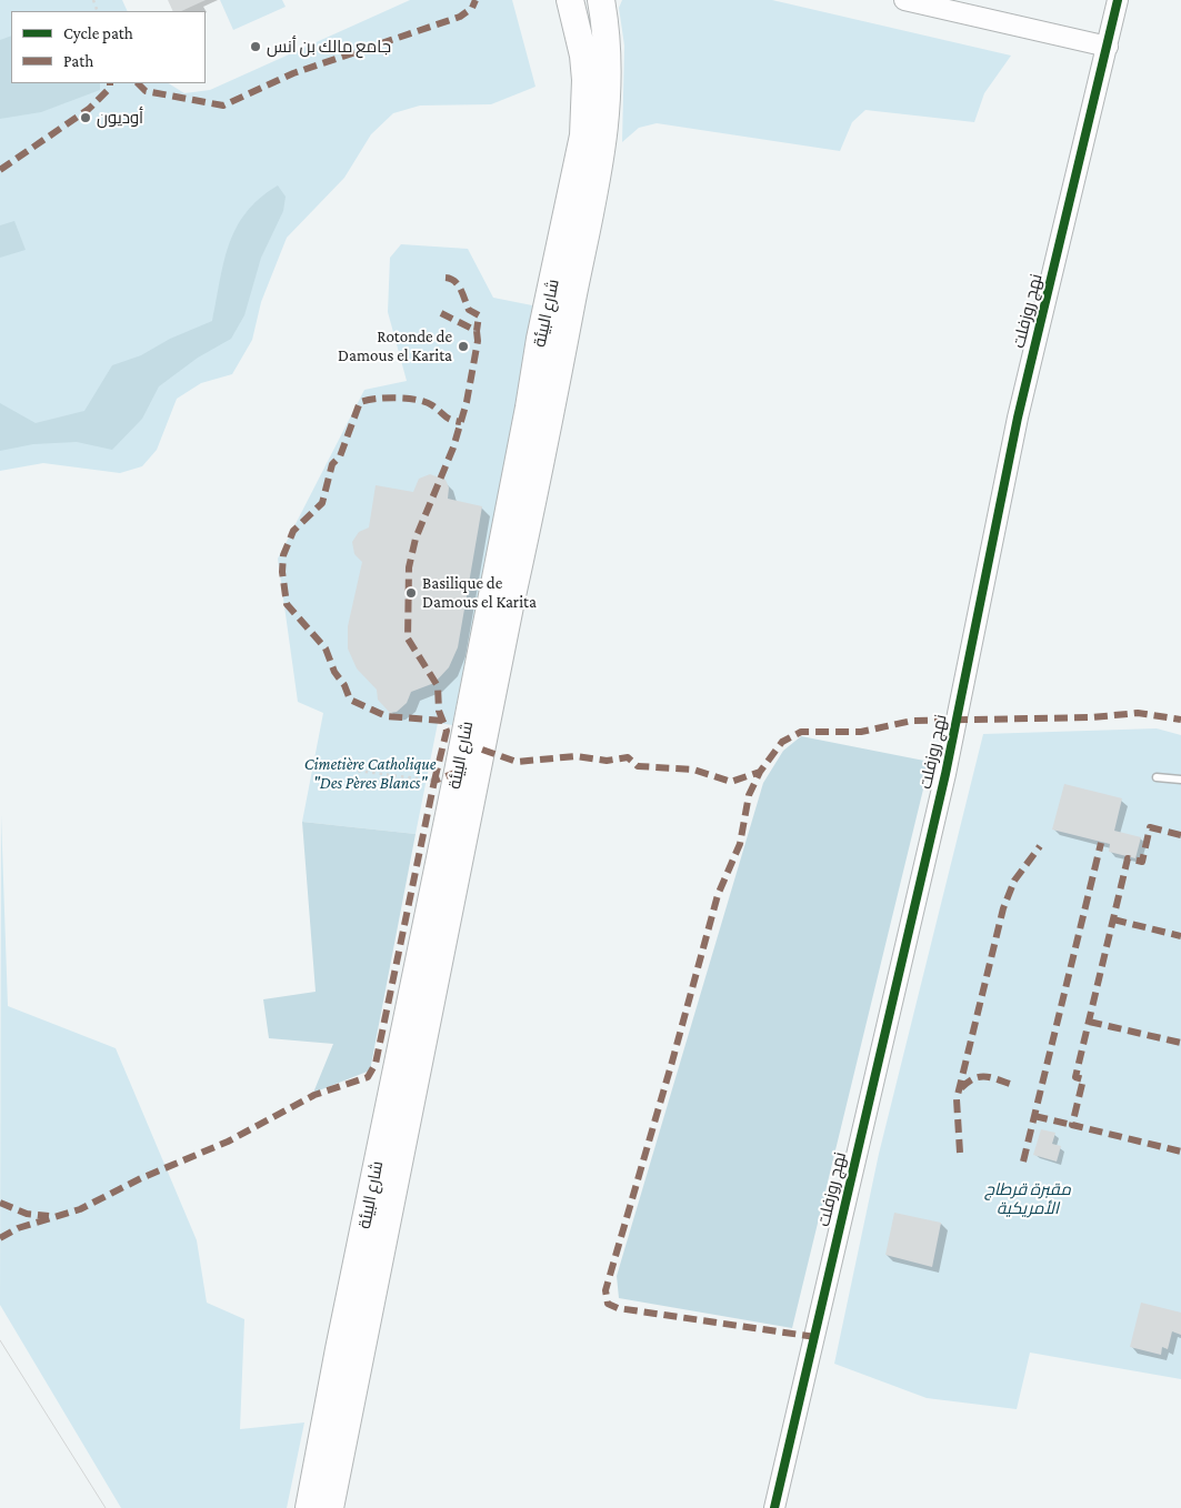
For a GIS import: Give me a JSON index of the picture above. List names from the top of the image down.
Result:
{
  "streets": {
    "highway": ["شارع البيئة"],
    "street": ["نهج روزفلت"]
  },
  "parks": ["Cimetière Catholique \"Des Pères Blancs\"", "مقبرة قرطاج الأمريكية"],
  "places": [
    "جامع مالك بن أنس",
    "أوديون",
    "Rotonde de Damous el Karita",
    "Basilique de Damous el Karita"
  ],
  "legend": ["Cycle path", "Path"]
}
